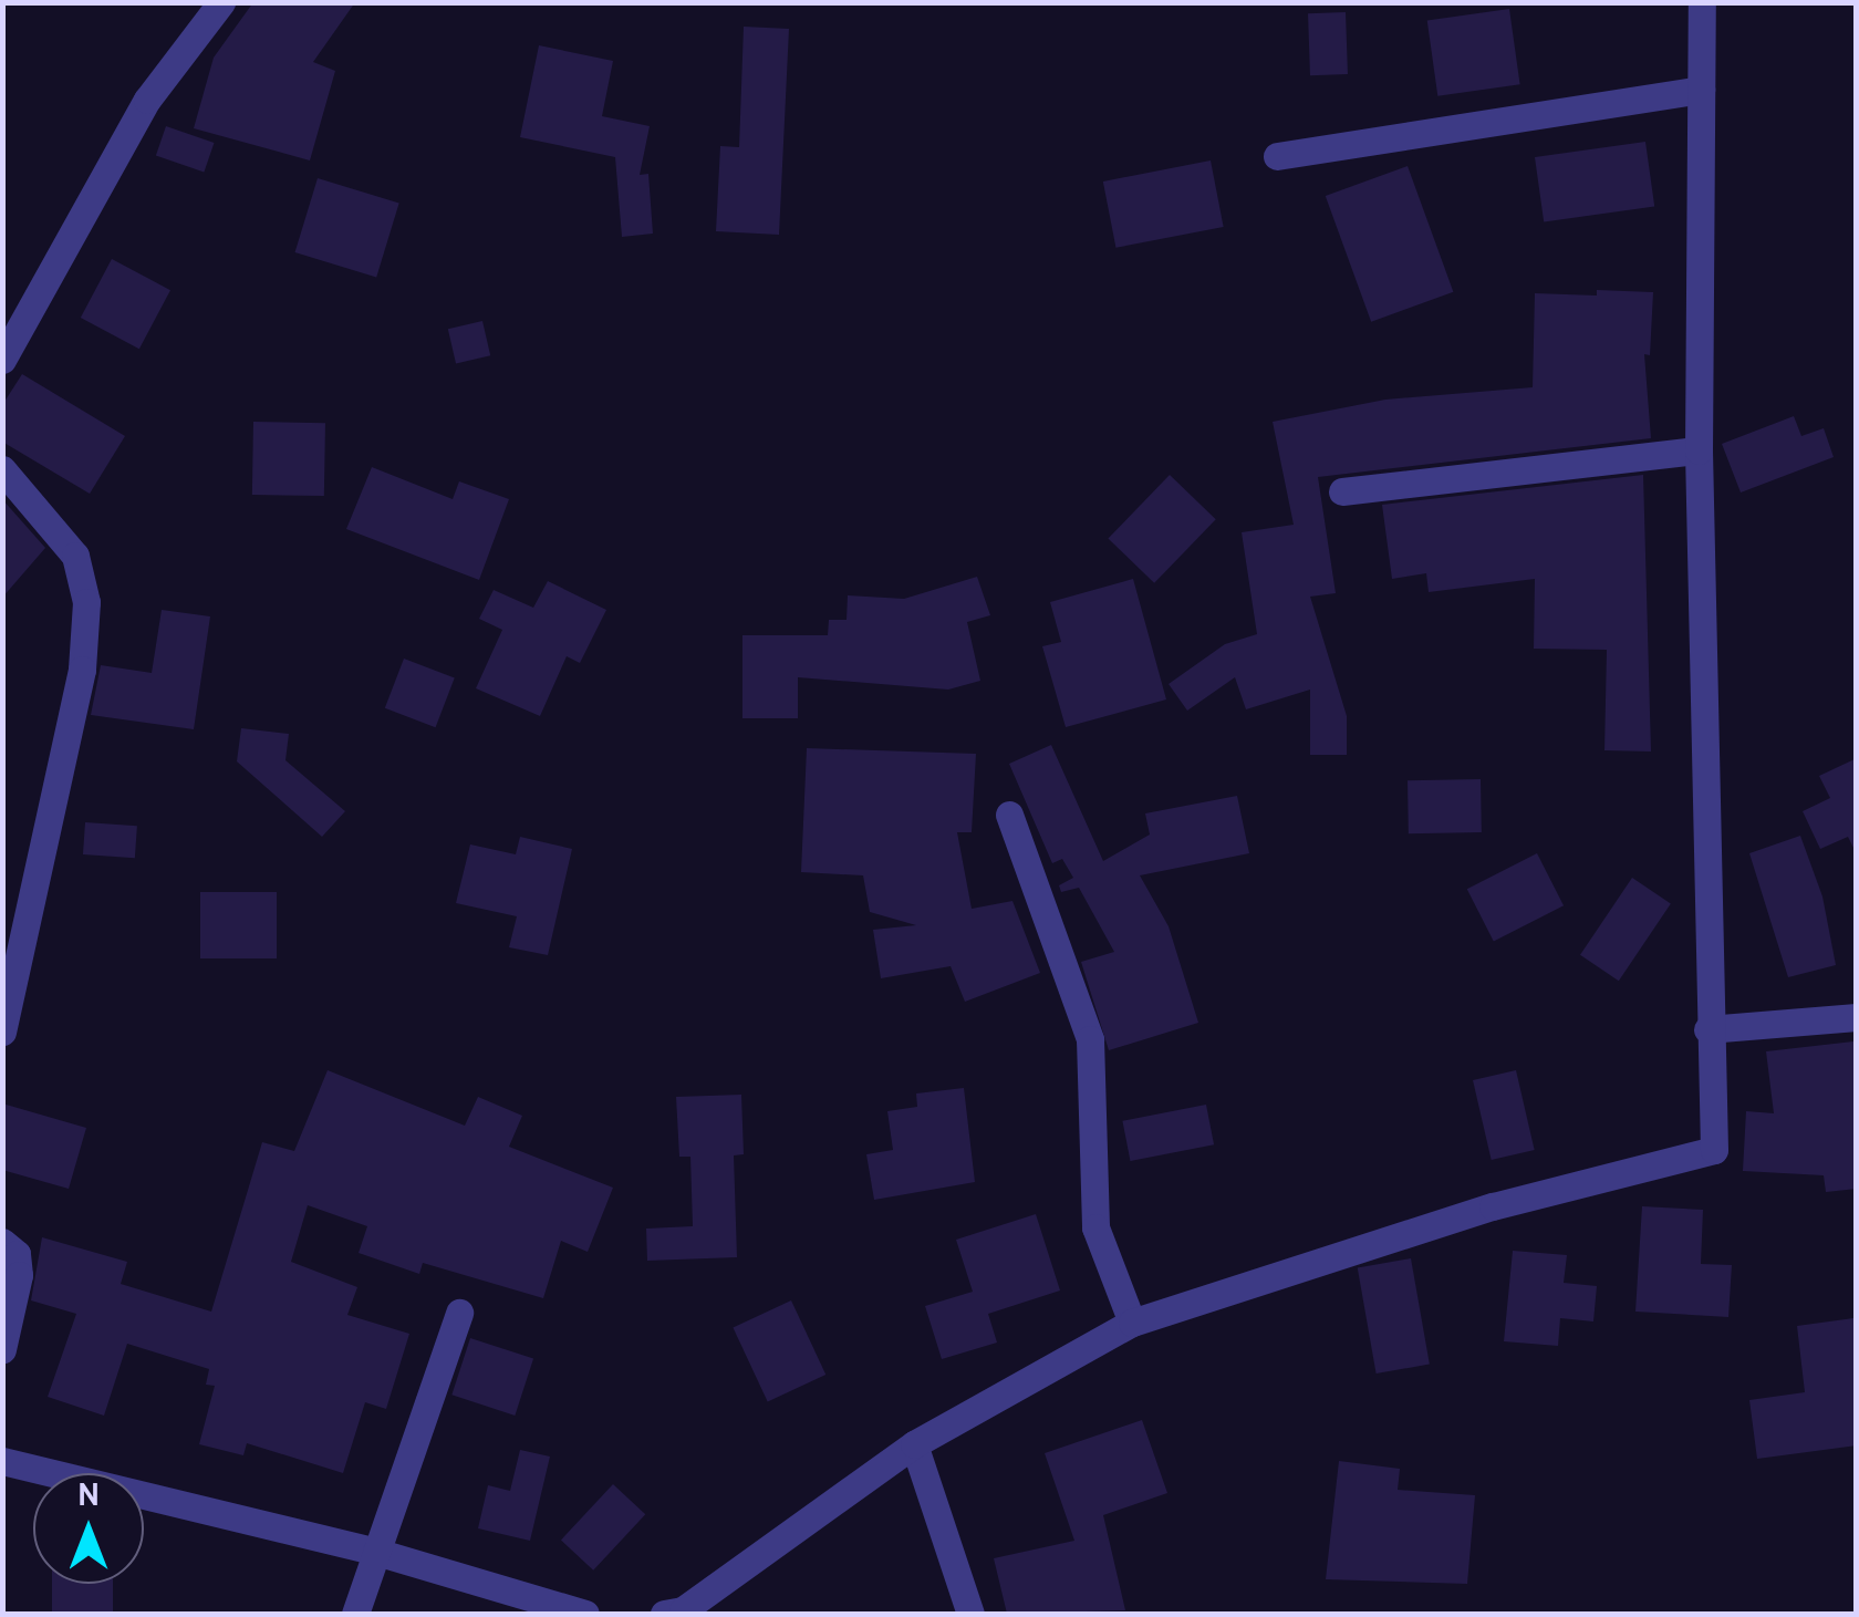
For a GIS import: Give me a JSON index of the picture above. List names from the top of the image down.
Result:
{
  "north": "top"
}
